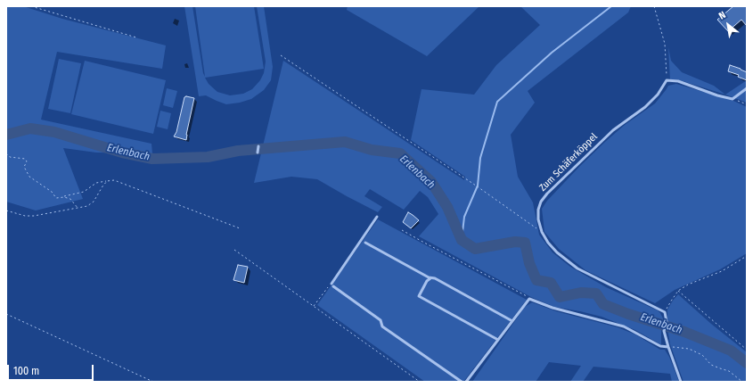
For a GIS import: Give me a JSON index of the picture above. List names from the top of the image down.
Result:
{
  "streets": {
    "lane": ["Zum Schäferköppel"]
  },
  "water": ["Erlenbach"],
  "scale_bar": "100 m",
  "north": "top left"
}
